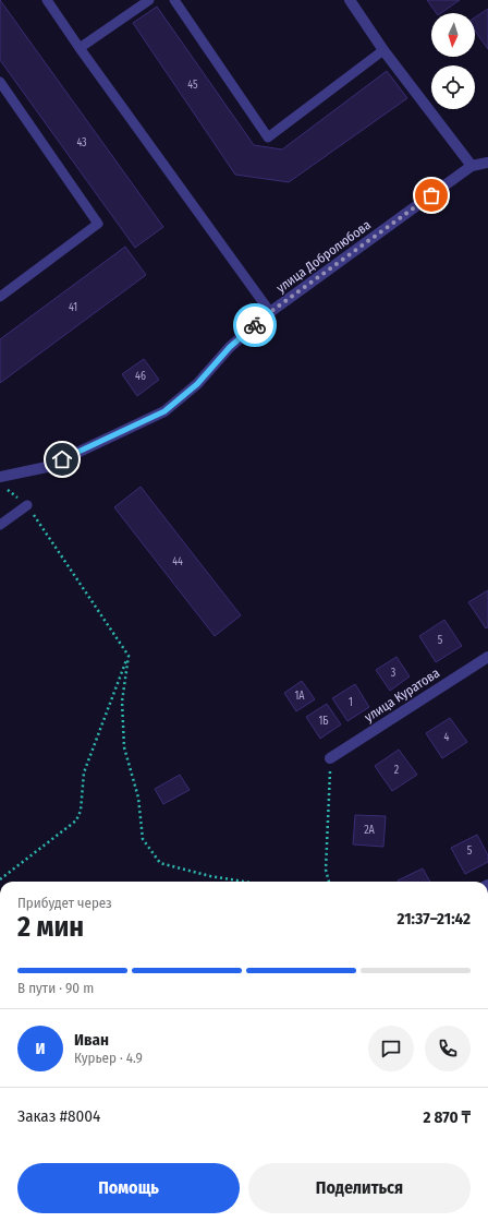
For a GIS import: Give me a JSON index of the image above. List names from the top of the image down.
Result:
{
  "streets": {
    "street": ["улица Добролюбова", "улица Куратова"]
  },
  "house_numbers": [
    "45",
    "43",
    "41",
    "46",
    "44",
    "5",
    "3",
    "1А",
    "1",
    "1Б",
    "4",
    "2",
    "2А",
    "5"
  ],
  "north": "bottom",
  "page": {
    "heading": ["2 мин", "Прибудет через", "21:37–21:42"],
    "panel": [
      "Иван",
      "Курьер · 4.9",
      "Заказ #8004",
      "2 870 ₸"
    ],
    "bar": "В пути · 90 m",
    "round": "И",
    "buttons": ["Помощь", "Поделиться"]
  }
}
